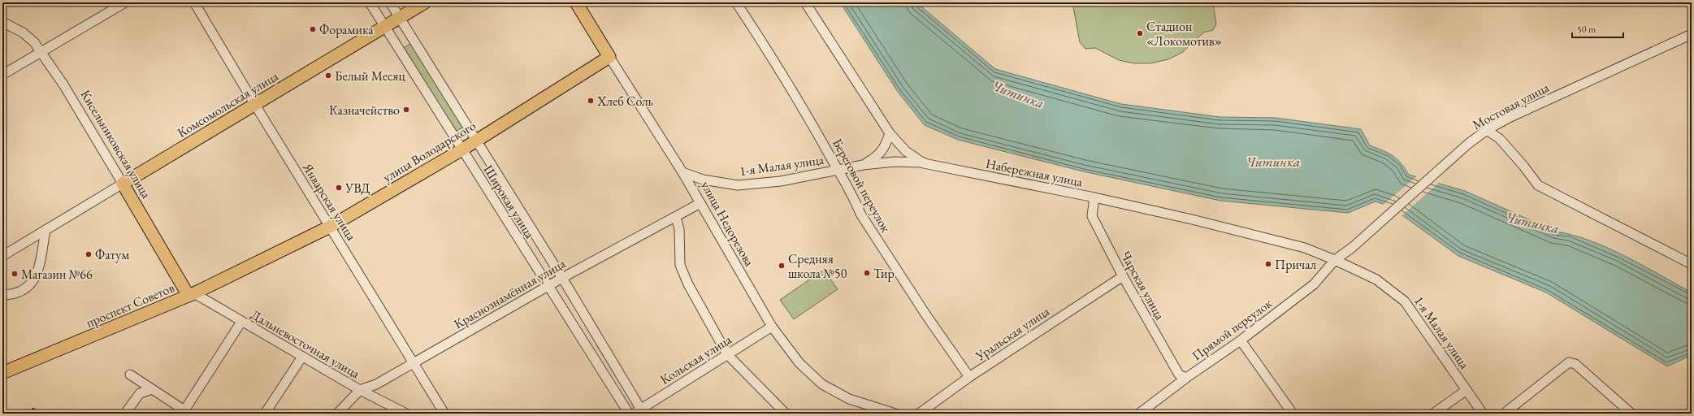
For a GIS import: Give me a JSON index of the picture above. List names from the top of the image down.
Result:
{
  "streets": {
    "main road": [
      "Комсомольская улица",
      "Кисельниковская улица",
      "улица Володарского",
      "улица Недорезова",
      "проспект Советов"
    ],
    "street": [
      "Мостовая улица",
      "1-я Малая улица",
      "Набережная улица",
      "Береговой переулок",
      "Январская улица",
      "Широкая улица",
      "Чарская улица",
      "Краснознамённая улица",
      "Прямой переулок",
      "Уральская улица",
      "Дальневосточная улица",
      "Кольская улица"
    ]
  },
  "crossings": [
    ["Комсомольская улица", "Кисельниковская улица"],
    ["Комсомольская улица", "Январская улица"],
    ["Комсомольская улица", "Широкая улица"],
    ["Мостовая улица", "1-я Малая улица"],
    ["Мостовая улица", "Набережная улица"],
    ["Мостовая улица", "Прямой переулок"],
    ["Кисельниковская улица", "улица Володарского"],
    ["Кисельниковская улица", "проспект Советов"],
    ["Кисельниковская улица", "Дальневосточная улица"],
    ["улица Володарского", "Январская улица"],
    ["улица Володарского", "Широкая улица"],
    ["улица Володарского", "улица Недорезова"],
    ["улица Володарского", "проспект Советов"],
    ["улица Володарского", "Дальневосточная улица"],
    ["1-я Малая улица", "Набережная улица"],
    ["1-я Малая улица", "Береговой переулок"],
    ["1-я Малая улица", "улица Недорезова"],
    ["1-я Малая улица", "Прямой переулок"],
    ["Набережная улица", "Чарская улица"],
    ["Набережная улица", "Прямой переулок"],
    ["Береговой переулок", "Уральская улица"],
    ["Январская улица", "Краснознамённая улица"],
    ["Широкая улица", "Краснознамённая улица"],
    ["Широкая улица", "Кольская улица"],
    ["улица Недорезова", "Краснознамённая улица"],
    ["улица Недорезова", "Кольская улица"],
    ["Чарская улица", "Прямой переулок"],
    ["Чарская улица", "Уральская улица"],
    ["Краснознамённая улица", "Дальневосточная улица"],
    ["проспект Советов", "Дальневосточная улица"]
  ],
  "water": ["Читинка"],
  "places": [
    "Форамика",
    "Стадион «Локомотив»",
    "Белый Месяц",
    "Хлеб Соль",
    "Казначейство",
    "УВД",
    "Фатум",
    "Причал",
    "Средняя школа №50",
    "Тир",
    "Магазин №66"
  ],
  "scale_bar": "50 m"
}
